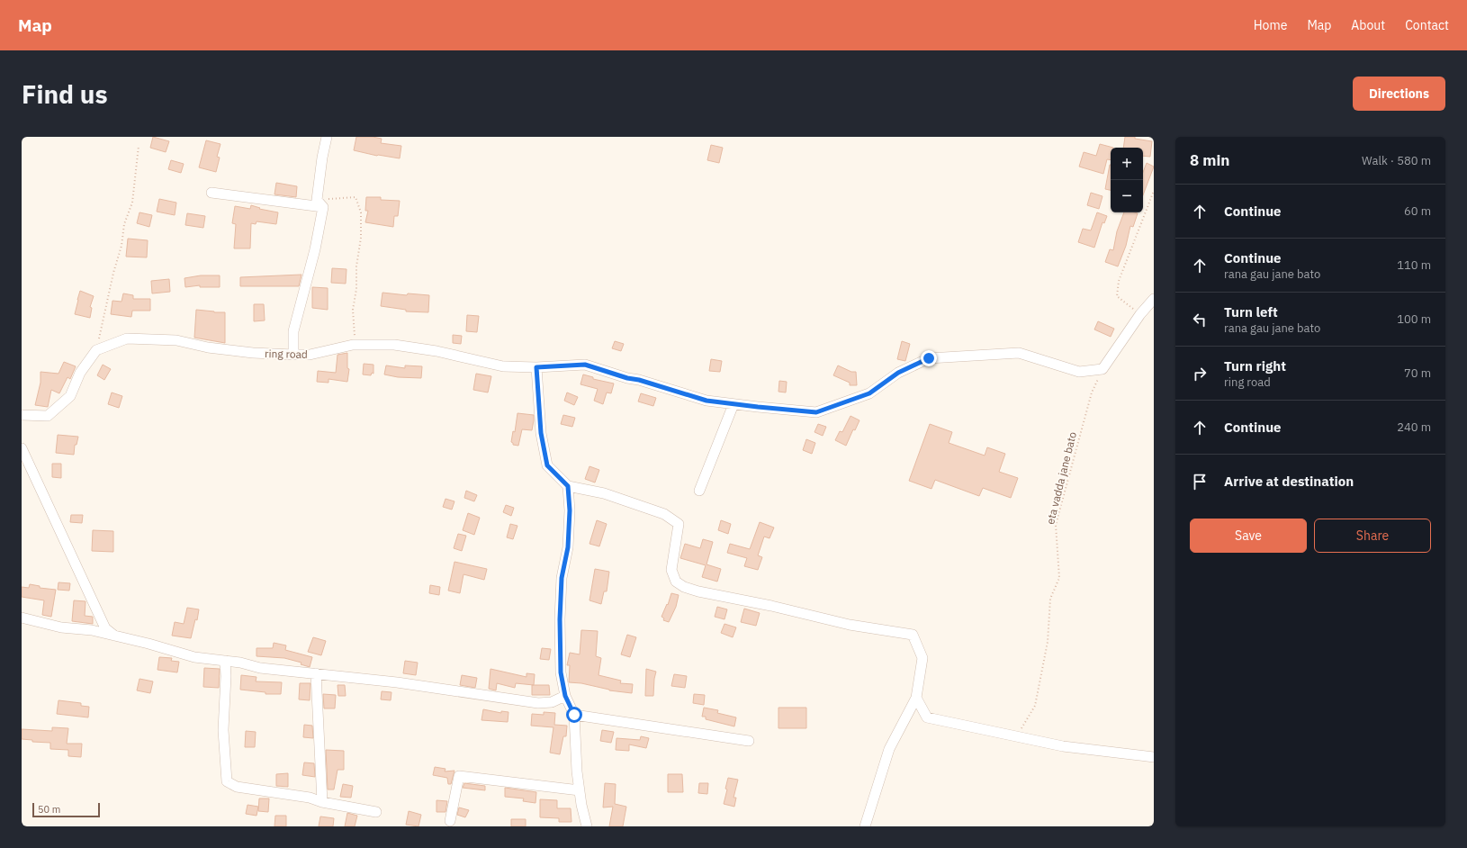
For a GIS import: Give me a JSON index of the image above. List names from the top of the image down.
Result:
{
  "streets": {
    "street": ["ring road"],
    "path": ["eta vadda jane bato"]
  },
  "crossings": [
    ["ring road", "eta vadda jane bato"]
  ],
  "scale_bar": "50 m",
  "page": {
    "header": "Map",
    "nav": [
      "Home",
      "Map",
      "About",
      "Contact"
    ],
    "buttons": [
      "Directions",
      ["Save", "Share"]
    ],
    "title": "Find us",
    "heading": ["8 min", "Walk · 580 m"],
    "map_buttons": ["+", "−"],
    "list": [
      ["Continue", "60 m"],
      ["Continue", "rana gau jane bato", "110 m"],
      ["Turn left", "rana gau jane bato", "100 m"],
      ["Turn right", "ring road", "70 m"],
      ["Continue", "240 m"],
      "Arrive at destination"
    ],
    "scale": "50 m"
  }
}
